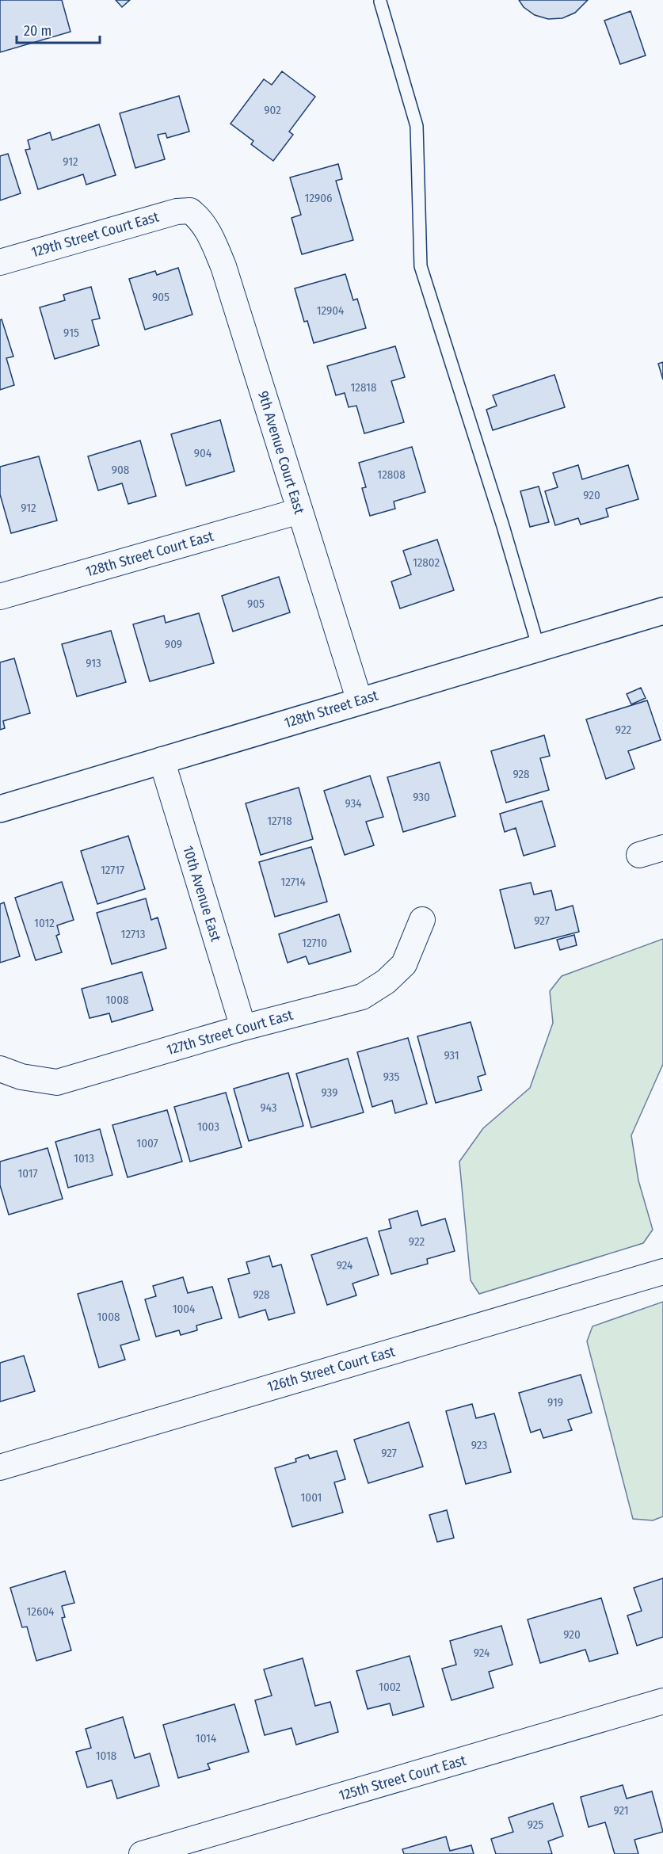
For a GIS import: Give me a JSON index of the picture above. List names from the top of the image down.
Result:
{
  "streets": {
    "street": [
      "129th Street Court East",
      "9th Avenue Court East",
      "128th Street Court East",
      "128th Street East",
      "10th Avenue East",
      "127th Street Court East",
      "126th Street Court East",
      "125th Street Court East"
    ]
  },
  "crossings": [
    ["129th Street Court East", "9th Avenue Court East"],
    ["9th Avenue Court East", "128th Street Court East"],
    ["9th Avenue Court East", "128th Street East"],
    ["128th Street East", "10th Avenue East"],
    ["10th Avenue East", "127th Street Court East"]
  ],
  "house_numbers": [
    "902",
    "912",
    "12906",
    "905",
    "12904",
    "915",
    "12818",
    "904",
    "908",
    "12808",
    "920",
    "912",
    "12802",
    "905",
    "909",
    "913",
    "922",
    "928",
    "930",
    "934",
    "12718",
    "12717",
    "12714",
    "927",
    "1012",
    "12713",
    "12710",
    "1008",
    "931",
    "935",
    "939",
    "943",
    "1003",
    "1007",
    "1013",
    "1017",
    "922",
    "924",
    "928",
    "1004",
    "1008",
    "919",
    "923",
    "927",
    "1001",
    "12604",
    "920",
    "924",
    "1002",
    "1014",
    "1018",
    "921",
    "925"
  ],
  "scale_bar": "20 m"
}
